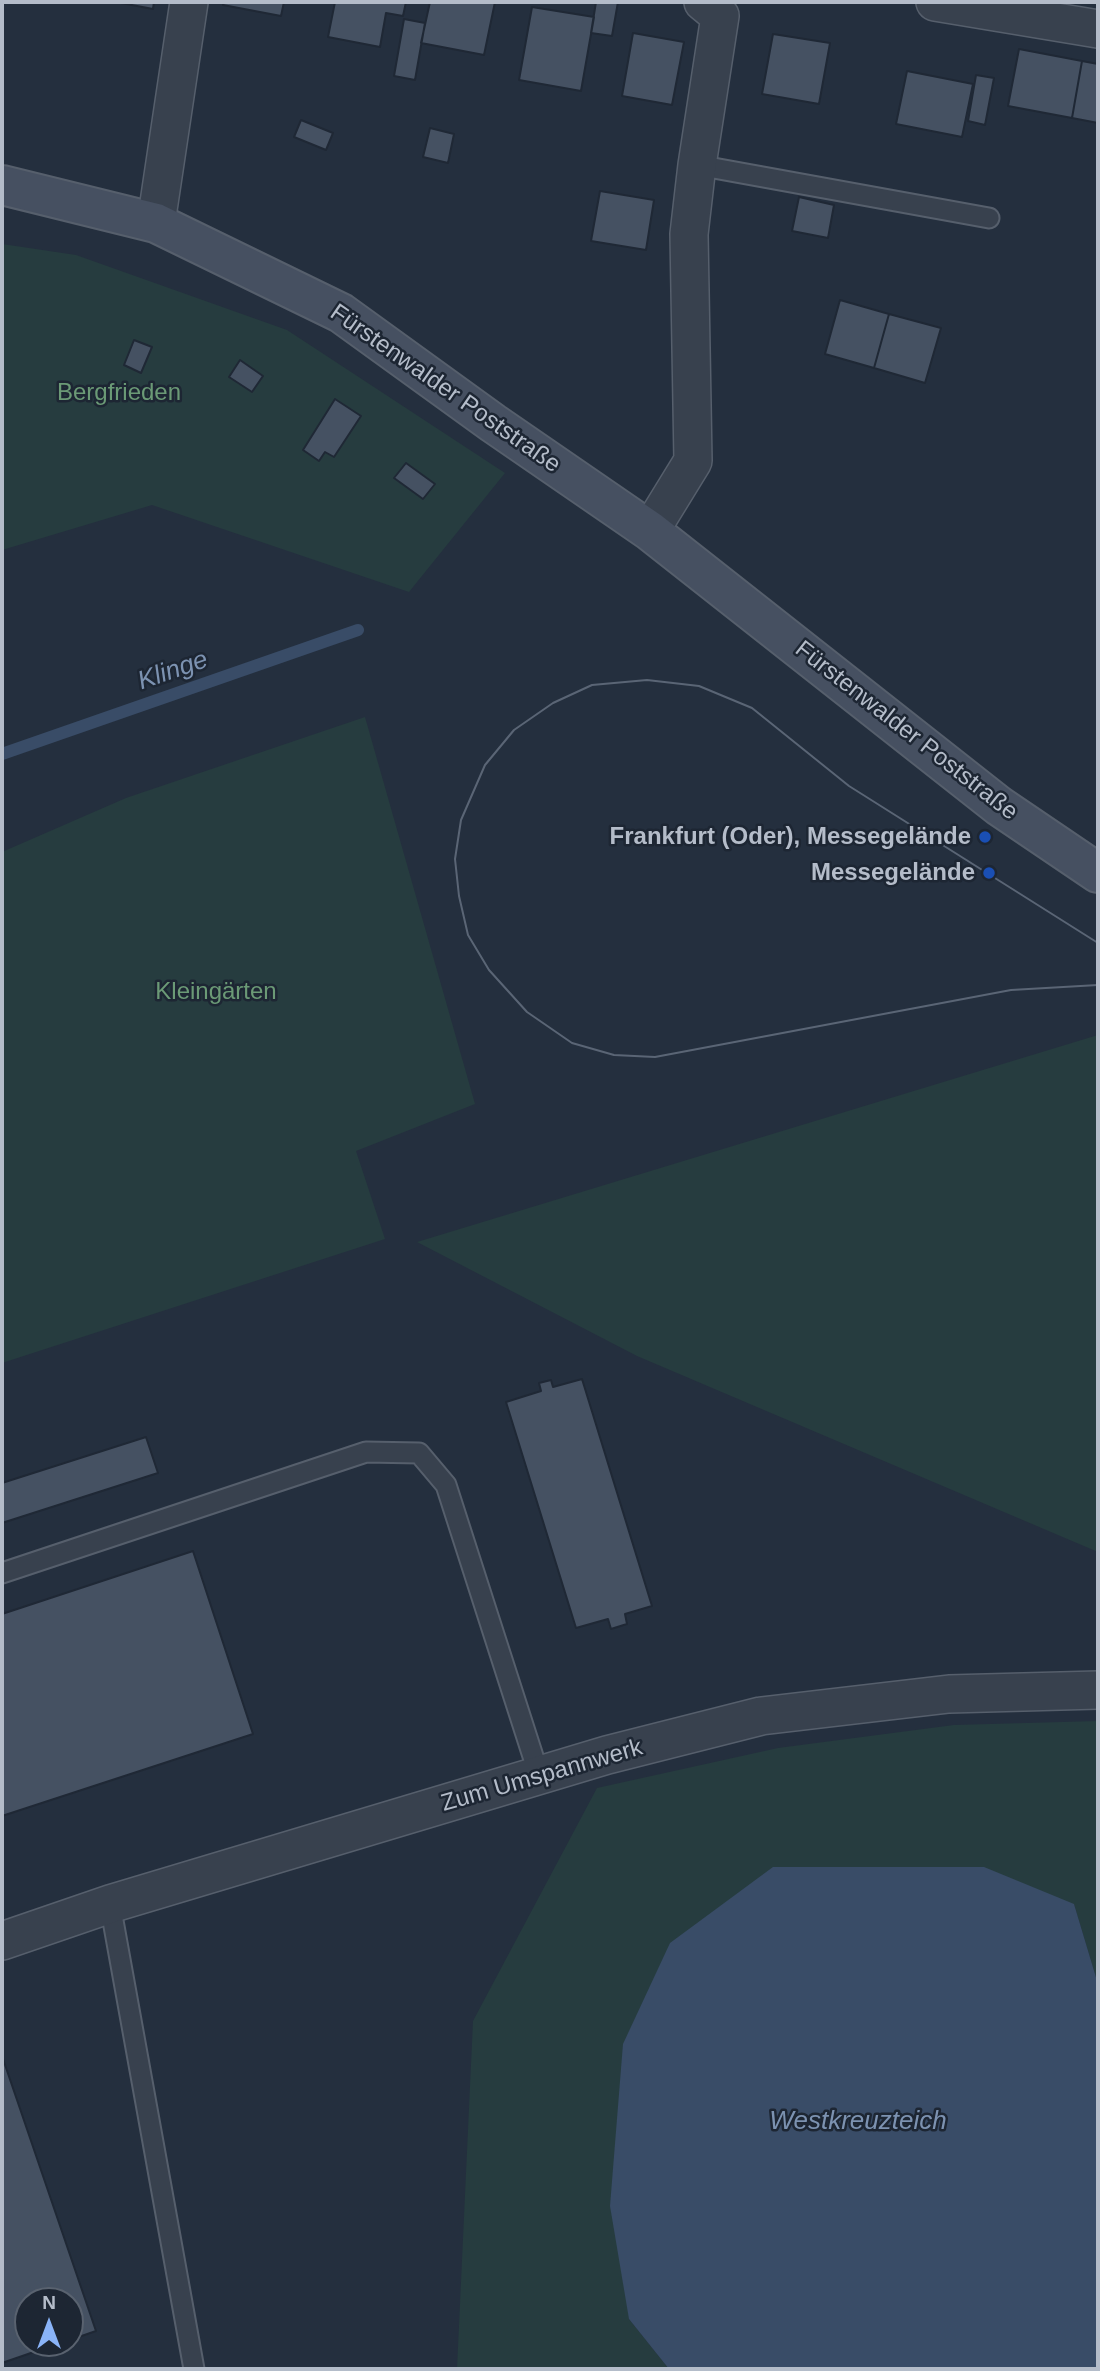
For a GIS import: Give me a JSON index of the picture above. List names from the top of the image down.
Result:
{
  "streets": {
    "street": ["Fürstenwalder Poststraße", "Zum Umspannwerk"]
  },
  "water": ["Klinge", "Westkreuzteich"],
  "parks": ["Bergfrieden", "Kleingärten"],
  "places": ["Frankfurt (Oder), Messegelände", "Messegelände"],
  "north": "top"
}
